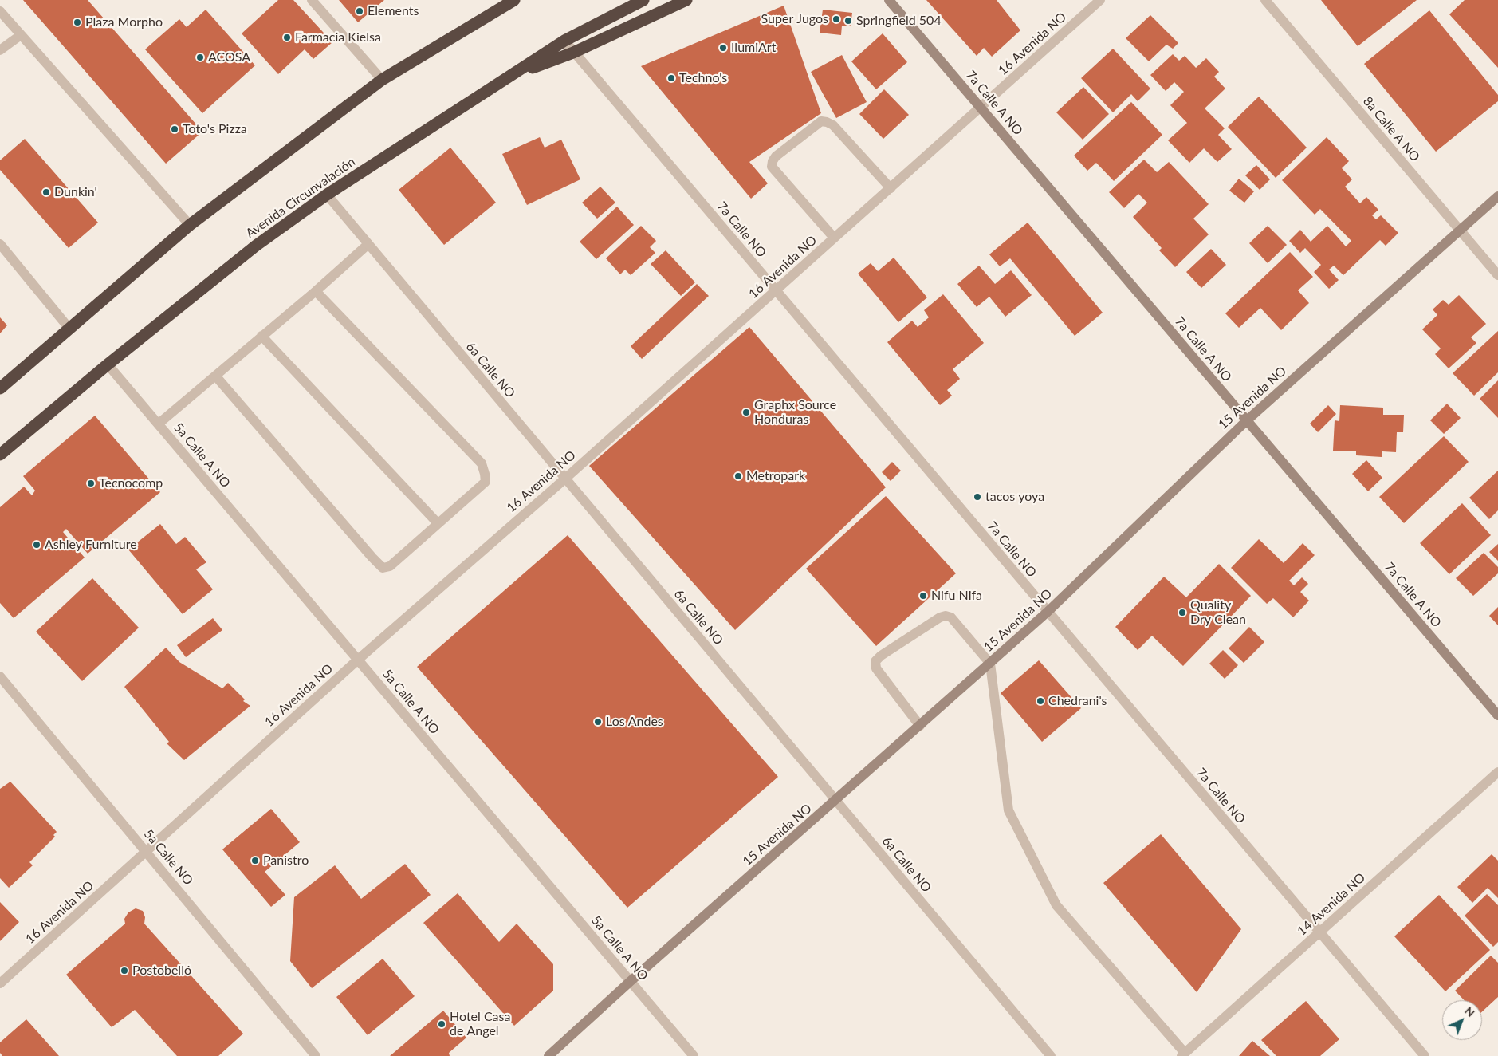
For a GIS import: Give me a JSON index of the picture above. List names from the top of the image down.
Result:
{
  "streets": {
    "highway": ["Avenida Circunvalación"],
    "street": [
      "16 Avenida NO",
      "7a Calle A NO",
      "8a Calle A NO",
      "7a Calle NO",
      "6a Calle NO",
      "15 Avenida NO",
      "5a Calle A NO",
      "5a Calle NO",
      "14 Avenida NO"
    ]
  },
  "crossings": [
    ["16 Avenida NO", "7a Calle A NO"],
    ["16 Avenida NO", "7a Calle NO"],
    ["16 Avenida NO", "6a Calle NO"],
    ["16 Avenida NO", "5a Calle A NO"],
    ["16 Avenida NO", "5a Calle NO"],
    ["7a Calle A NO", "15 Avenida NO"],
    ["8a Calle A NO", "15 Avenida NO"],
    ["Avenida Circunvalación", "7a Calle NO"],
    ["Avenida Circunvalación", "6a Calle NO"],
    ["Avenida Circunvalación", "5a Calle A NO"],
    ["7a Calle NO", "15 Avenida NO"],
    ["7a Calle NO", "14 Avenida NO"],
    ["6a Calle NO", "15 Avenida NO"],
    ["15 Avenida NO", "5a Calle A NO"]
  ],
  "places": [
    "Elements",
    "Super Jugos",
    "Springfield 504",
    "Plaza Morpho",
    "Farmacia Kielsa",
    "IlumiArt",
    "ACOSA",
    "Techno's",
    "Toto's Pizza",
    "Dunkin'",
    "Graphx Source Honduras",
    "Metropark",
    "Tecnocomp",
    "tacos yoya",
    "Ashley Furniture",
    "Nifu Nifa",
    "Quality Dry Clean",
    "Chedrani's",
    "Los Andes",
    "Panistro",
    "Postobelló",
    "Hotel Casa de Angel"
  ],
  "north": "top right"
}
